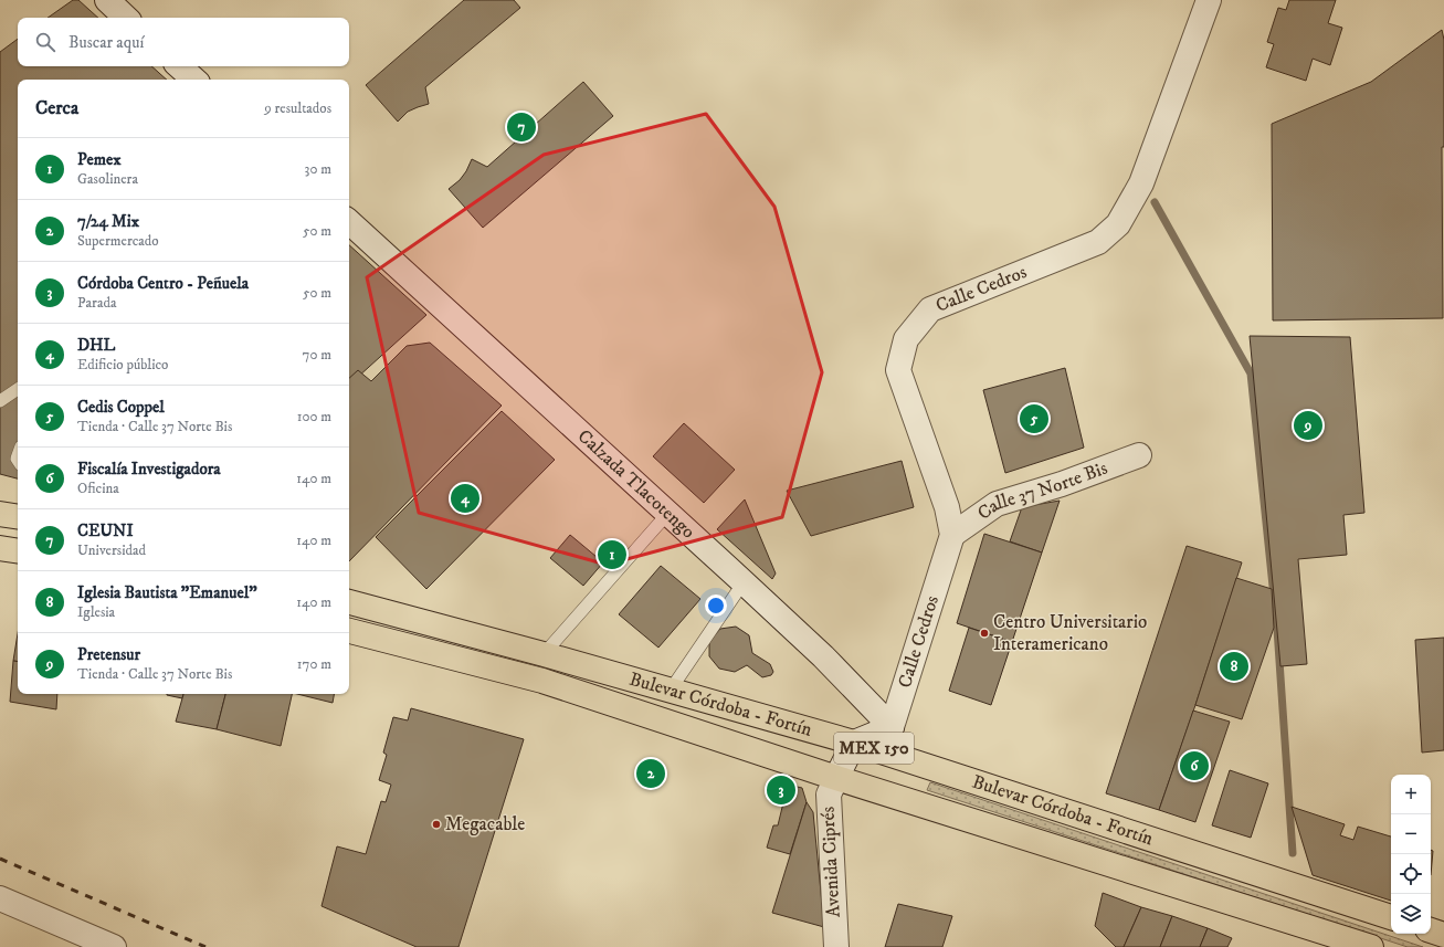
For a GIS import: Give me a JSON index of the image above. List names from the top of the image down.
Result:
{
  "streets": {
    "main road": ["Bulevar Córdoba - Fortín", "MEX 150"],
    "street": [
      "Calle Cedros",
      "Calzada Tlacotengo",
      "Calle 37 Norte Bis",
      "Avenida Ciprés"
    ]
  },
  "crossings": [
    ["Calle Cedros", "Calzada Tlacotengo"],
    ["Calle Cedros", "Calle 37 Norte Bis"],
    ["Bulevar Córdoba - Fortín", "Avenida Ciprés"]
  ],
  "places": ["Centro Universitario Interamericano", "Megacable"],
  "page": {
    "search": "Buscar aquí",
    "heading": ["Cerca", "9 resultados"],
    "pins": [
      "7",
      "5",
      "9",
      "4",
      "1",
      "8",
      "6",
      "2",
      "3"
    ],
    "list": [
      {
        "mark": "1",
        "name": "Pemex",
        "note": "Gasolinera",
        "value": "30 m"
      },
      {
        "mark": "2",
        "name": "7/24 Mix",
        "note": "Supermercado",
        "value": "50 m"
      },
      {
        "mark": "3",
        "name": "Córdoba Centro - Peñuela",
        "note": "Parada",
        "value": "50 m"
      },
      {
        "mark": "4",
        "name": "DHL",
        "note": "Edificio público",
        "value": "70 m"
      },
      {
        "mark": "5",
        "name": "Cedis Coppel",
        "note": "Tienda · Calle 37 Norte Bis",
        "value": "100 m"
      },
      {
        "mark": "6",
        "name": "Fiscalía Investigadora",
        "note": "Oficina",
        "value": "140 m"
      },
      {
        "mark": "7",
        "name": "CEUNI",
        "note": "Universidad",
        "value": "140 m"
      },
      {
        "mark": "8",
        "name": "Iglesia Bautista \"Emanuel\"",
        "note": "Iglesia",
        "value": "140 m"
      },
      {
        "mark": "9",
        "name": "Pretensur",
        "note": "Tienda · Calle 37 Norte Bis",
        "value": "170 m"
      }
    ],
    "map_buttons": ["+", "−"]
  }
}
